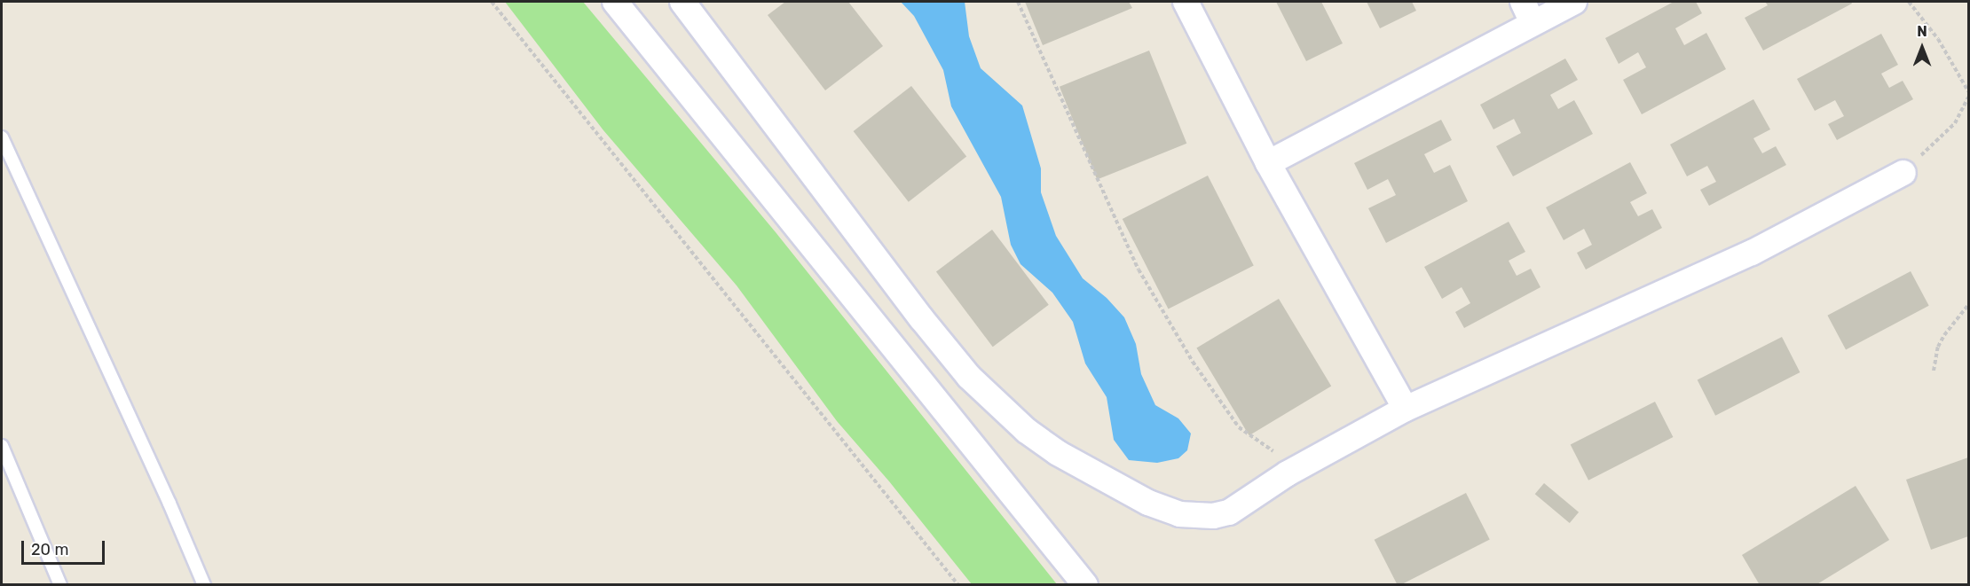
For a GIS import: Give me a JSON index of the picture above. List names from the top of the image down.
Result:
{
  "scale_bar": "20 m",
  "north": "top"
}
